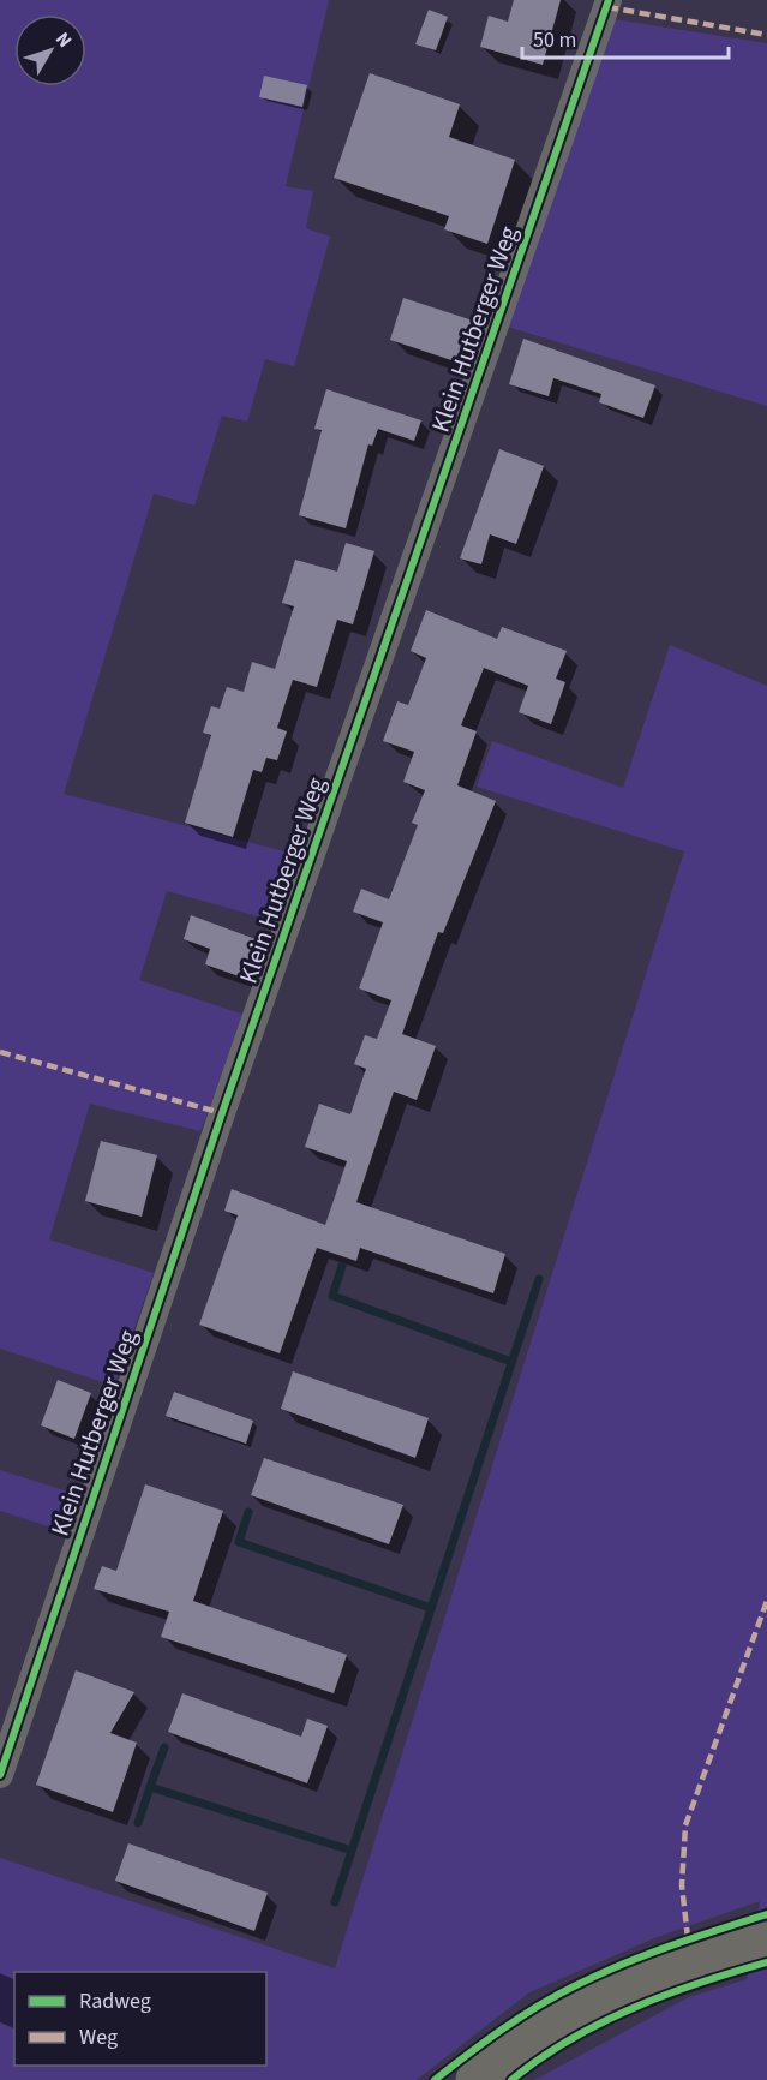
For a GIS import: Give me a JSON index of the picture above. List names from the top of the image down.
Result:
{
  "streets": {
    "street": ["Klein Hutberger Weg"]
  },
  "legend": ["Radweg", "Weg"],
  "scale_bar": "50 m",
  "north": "top right"
}
